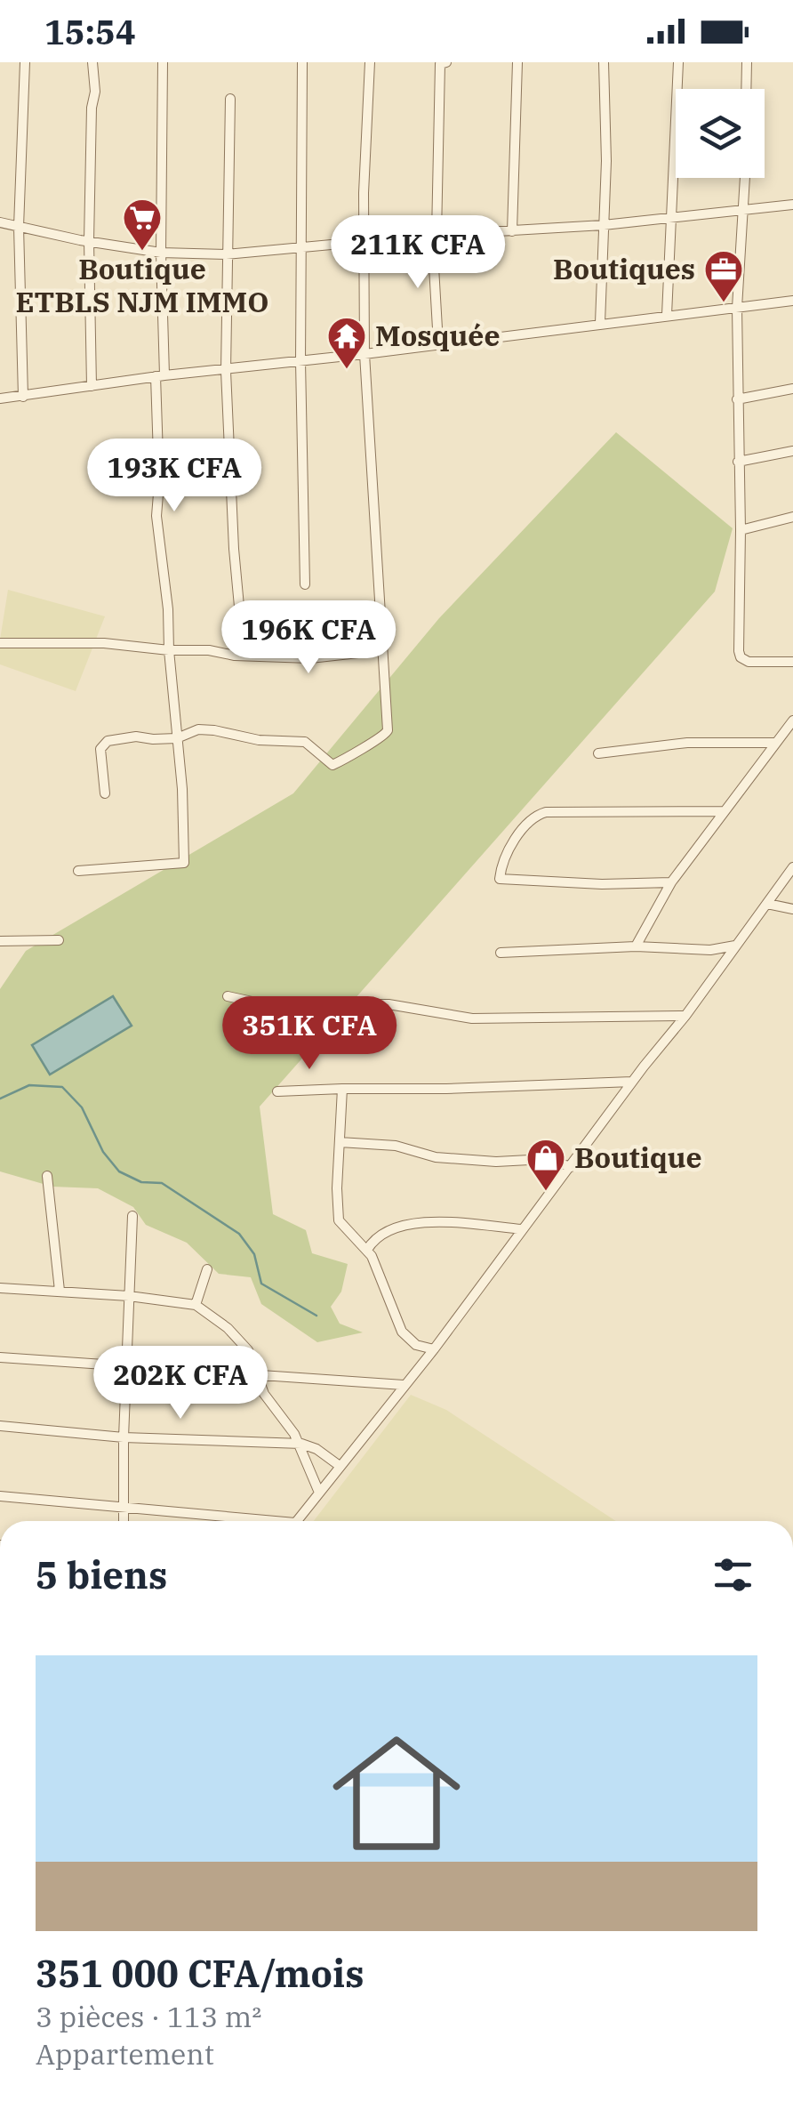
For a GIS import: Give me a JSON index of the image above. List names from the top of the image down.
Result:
{
  "places": {
    "supermarket": ["Boutique ETBLS NJM IMMO"],
    "office": ["Boutiques"],
    "temple": ["Mosquée"],
    "shop": ["Boutique"]
  },
  "page": {
    "status": "15:54",
    "price": [
      "211K CFA",
      "193K CFA",
      "196K CFA",
      "351K CFA",
      "202K CFA"
    ],
    "heading": "5 biens",
    "list": [
      {
        "name": "351 000 CFA/mois",
        "note": "3 pièces · 113 m² · Appartement"
      }
    ]
  }
}
